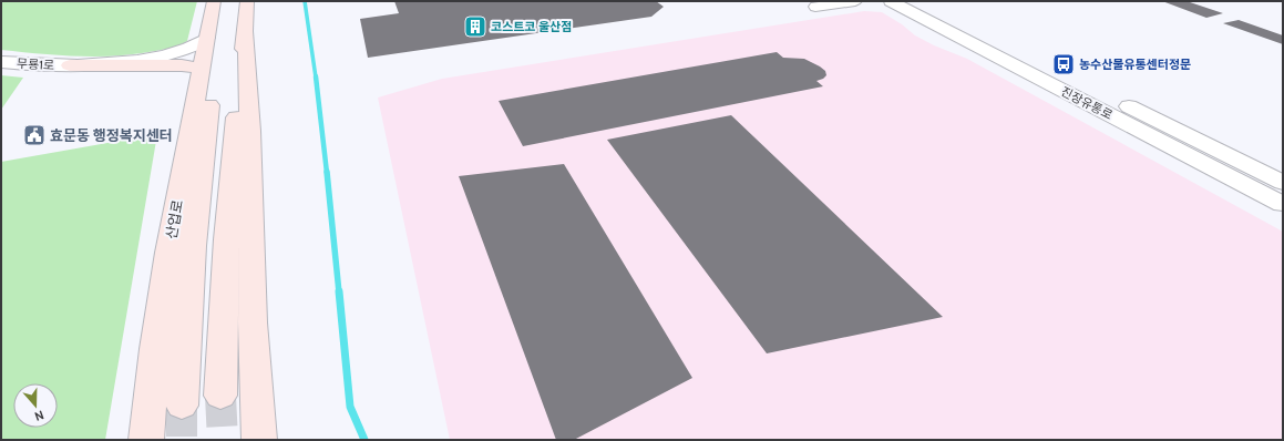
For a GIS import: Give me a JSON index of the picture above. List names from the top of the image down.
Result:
{
  "streets": {
    "main road": ["산업로"],
    "street": ["무룡1로", "진장유통로"]
  },
  "crossings": [
    ["무룡1로", "산업로"]
  ],
  "places": {
    "building": ["코스트코 울산점"],
    "bus stop": ["농수산물유통센터정문"],
    "public building": ["효문동 행정복지센터"]
  },
  "north": "bottom"
}
